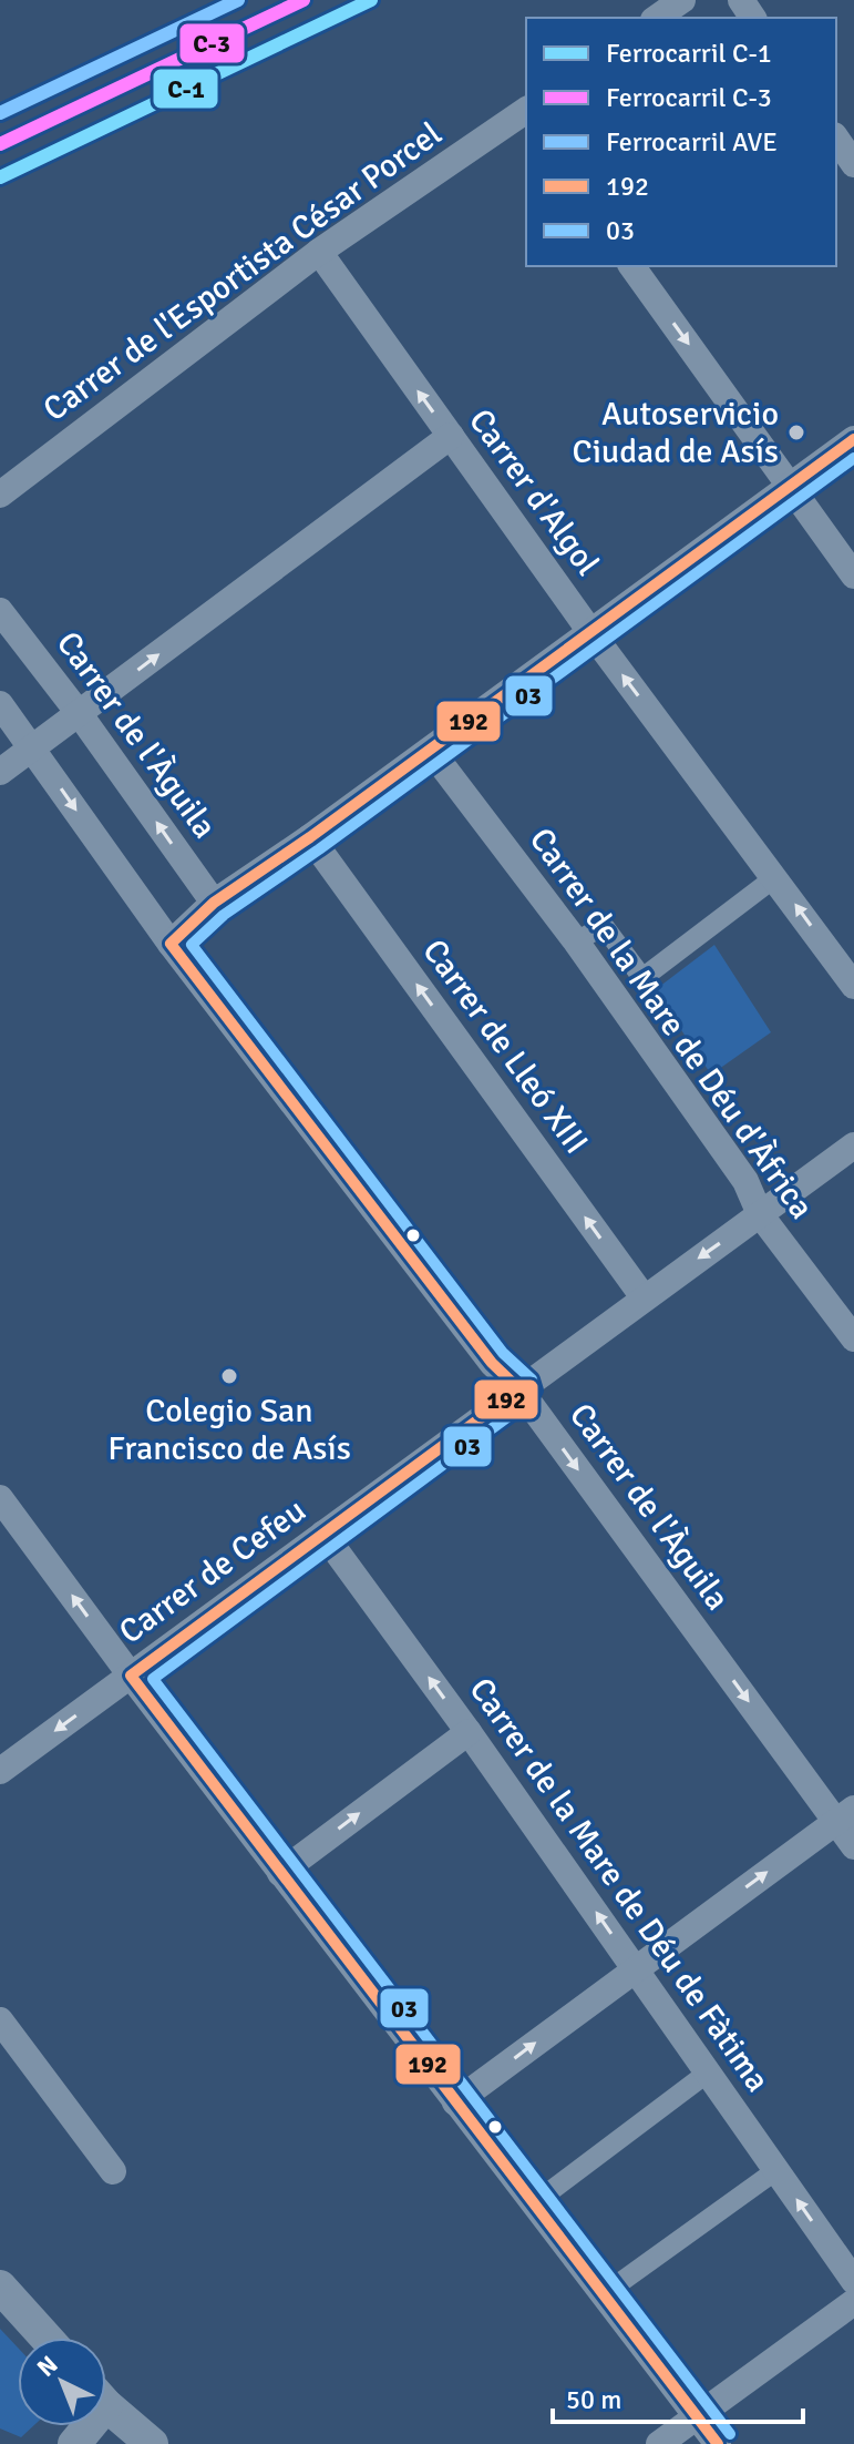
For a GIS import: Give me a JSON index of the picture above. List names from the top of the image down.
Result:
{
  "streets": {
    "street": [
      "Carrer de l'Esportista César Porcel",
      "Carrer d'Algol",
      "Carrer de l'Àguila",
      "Carrer de la Mare de Déu d'Àfrica",
      "Carrer de Lleó XIII",
      "Carrer de Cefeu",
      "Carrer de la Mare de Déu de Fàtima"
    ]
  },
  "crossings": [
    ["Carrer de l'Esportista César Porcel", "Carrer d'Algol"],
    ["Carrer de l'Àguila", "Carrer de Cefeu"],
    ["Carrer de la Mare de Déu d'Àfrica", "Carrer de Cefeu"],
    ["Carrer de Lleó XIII", "Carrer de Cefeu"],
    ["Carrer de Cefeu", "Carrer de la Mare de Déu de Fàtima"]
  ],
  "one_way": ["Carrer d'Algol", "Carrer de Lleó XIII"],
  "places": ["Autoservicio Ciudad de Asís", "Colegio San Francisco de Asís"],
  "lines": [
    "rail line C-1",
    "rail line C-3",
    "rail line AVE",
    "transit line 192",
    "transit line 03"
  ],
  "legend": [
    "Ferrocarril C-1",
    "Ferrocarril C-3",
    "Ferrocarril AVE",
    "192",
    "03"
  ],
  "scale_bar": "50 m",
  "north": "top left"
}
